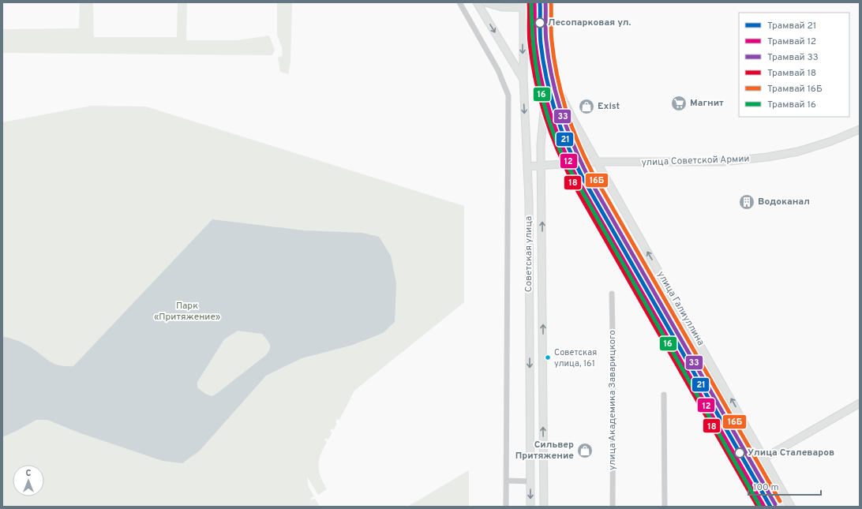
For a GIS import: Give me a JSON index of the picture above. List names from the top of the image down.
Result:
{
  "streets": {
    "main road": ["улица Советской Армии", "Советская улица", "улица Галиуллина"],
    "street": ["улица Академика Заварицкого"]
  },
  "crossings": [
    ["улица Советской Армии", "Советская улица"],
    ["улица Советской Армии", "улица Галиуллина"],
    ["Советская улица", "улица Галиуллина"]
  ],
  "parks": ["Парк «Притяжение»"],
  "places": {
    "other": ["Лесопарковая ул.", "Советская улица, 161", "Улица Сталеваров"],
    "supermarket": ["Магнит"],
    "shop": ["Exist", "Сильвер Притяжение"],
    "building": ["Водоканал"]
  },
  "lines": [
    "tram line 21",
    "tram line 12",
    "tram line 33",
    "tram line 18",
    "tram line 16Б",
    "tram line 16"
  ],
  "legend": [
    "Трамвай 21",
    "Трамвай 12",
    "Трамвай 33",
    "Трамвай 18",
    "Трамвай 16Б",
    "Трамвай 16"
  ],
  "scale_bar": "100 m",
  "north": "top"
}
